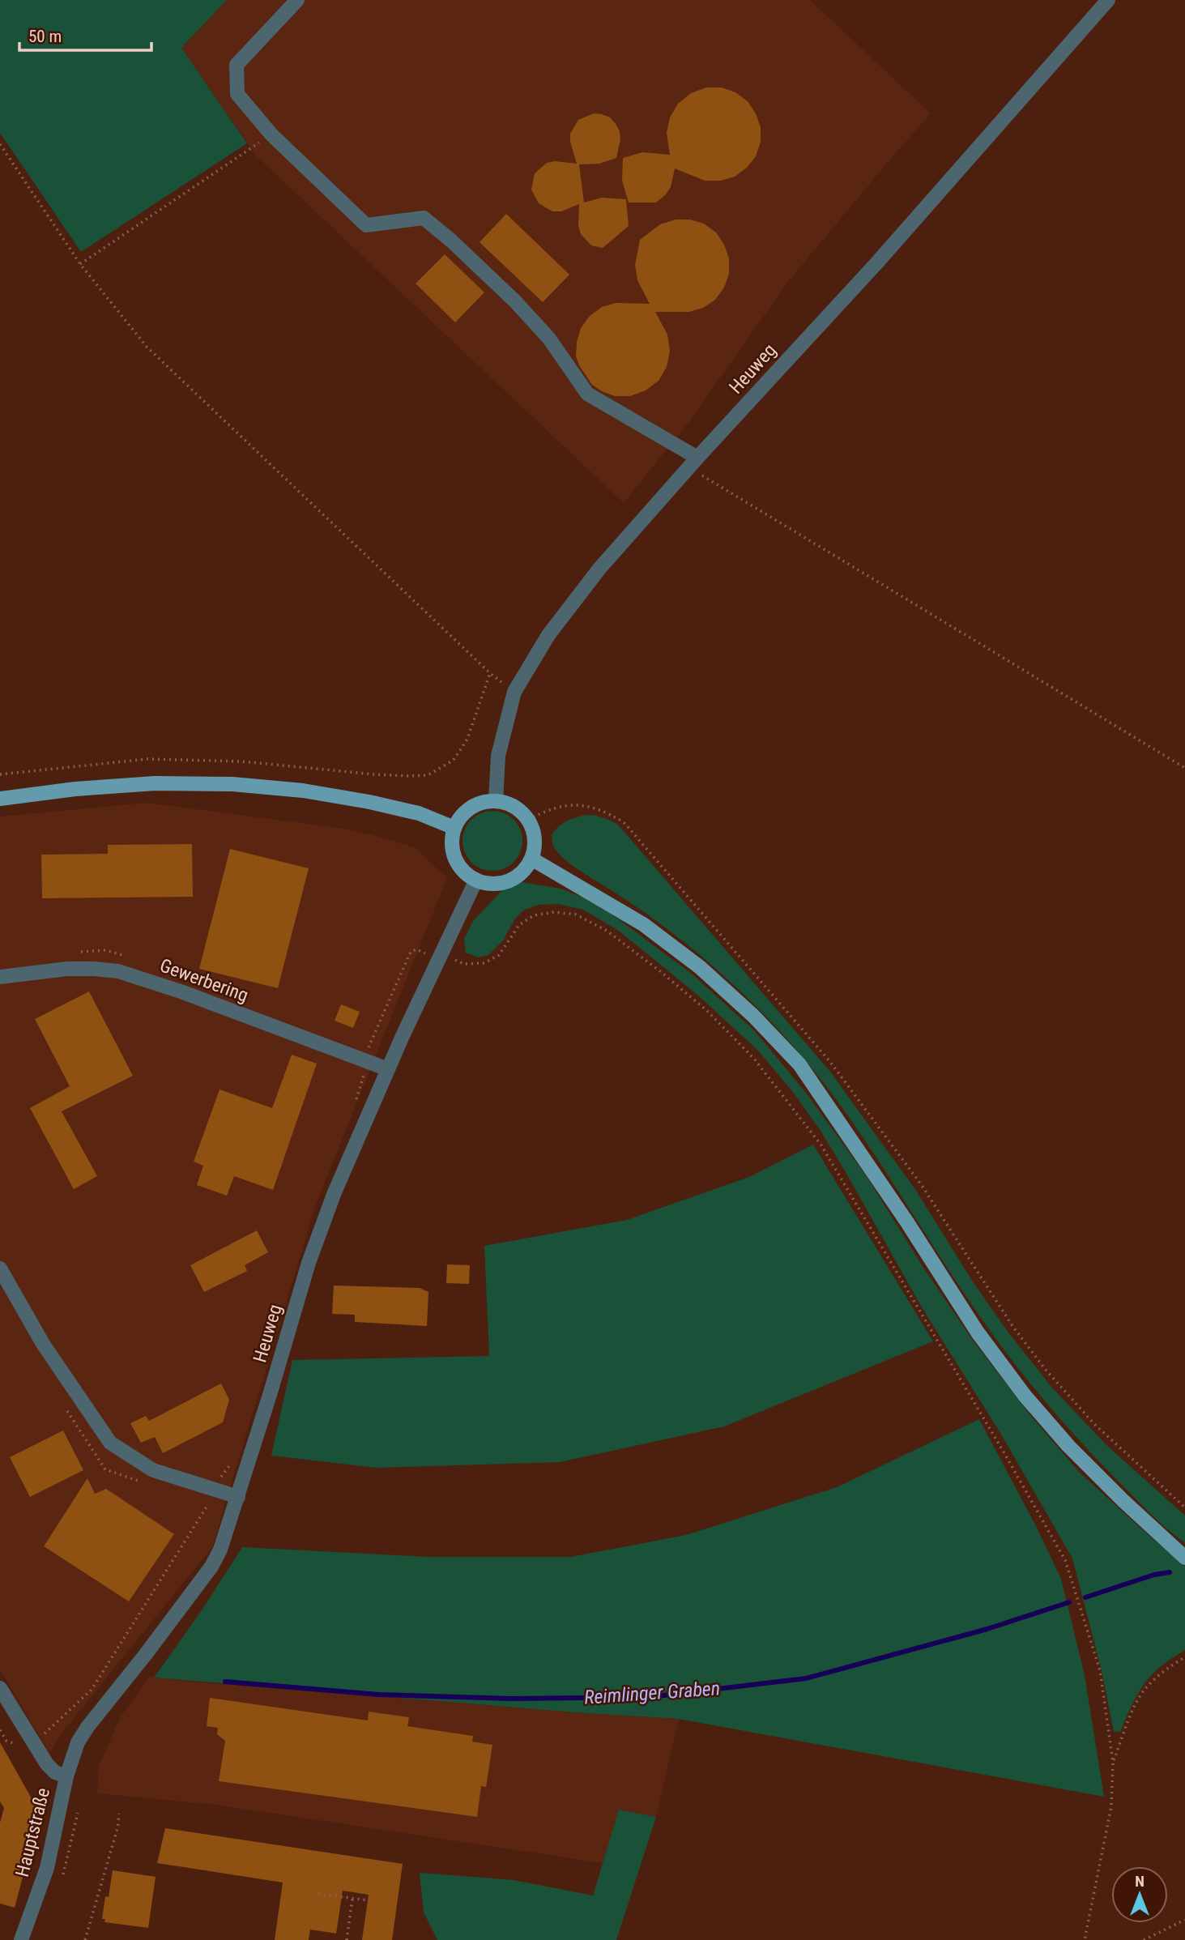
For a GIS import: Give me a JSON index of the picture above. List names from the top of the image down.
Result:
{
  "streets": {
    "street": ["Heuweg", "Gewerbering", "Hauptstraße"]
  },
  "crossings": [
    ["Heuweg", "Gewerbering"],
    ["Heuweg", "Hauptstraße"]
  ],
  "water": ["Reimlinger Graben"],
  "scale_bar": "50 m",
  "north": "top"
}
